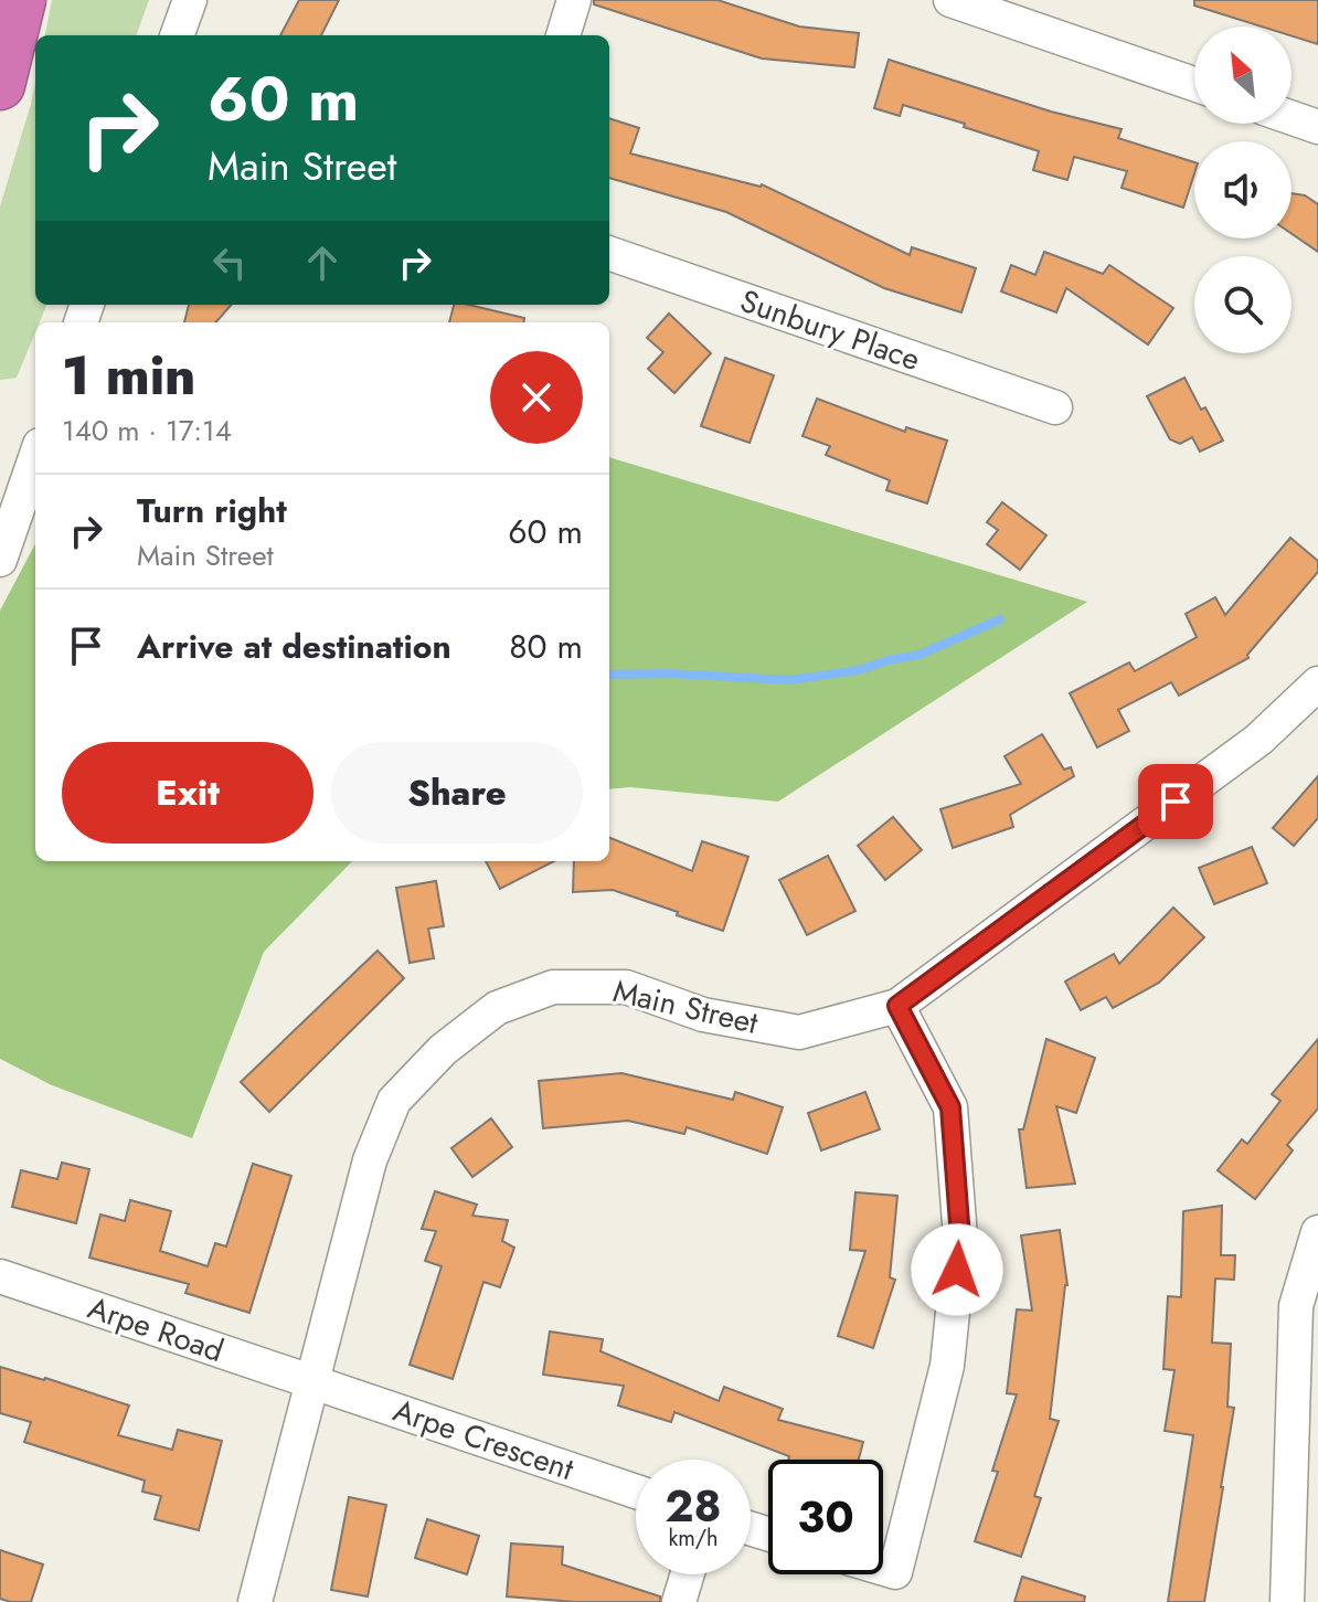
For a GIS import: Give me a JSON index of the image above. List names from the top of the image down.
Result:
{
  "streets": {
    "street": [
      "Sunbury Place",
      "Main Street",
      "Arpe Road",
      "Arpe Crescent"
    ]
  },
  "crossings": [
    ["Main Street", "Arpe Road"],
    ["Main Street", "Arpe Crescent"],
    ["Arpe Road", "Arpe Crescent"]
  ],
  "north": "top left",
  "page": {
    "turn": ["60 m", "Main Street"],
    "heading": ["1 min", "140 m · 17:14"],
    "list": [
      {
        "name": "Turn right",
        "note": "Main Street",
        "value": "60 m"
      },
      {
        "name": "Arrive at destination",
        "value": "80 m"
      }
    ],
    "buttons": ["Exit", "Share"],
    "speed": "28 km/h",
    "limit": "30"
  }
}
